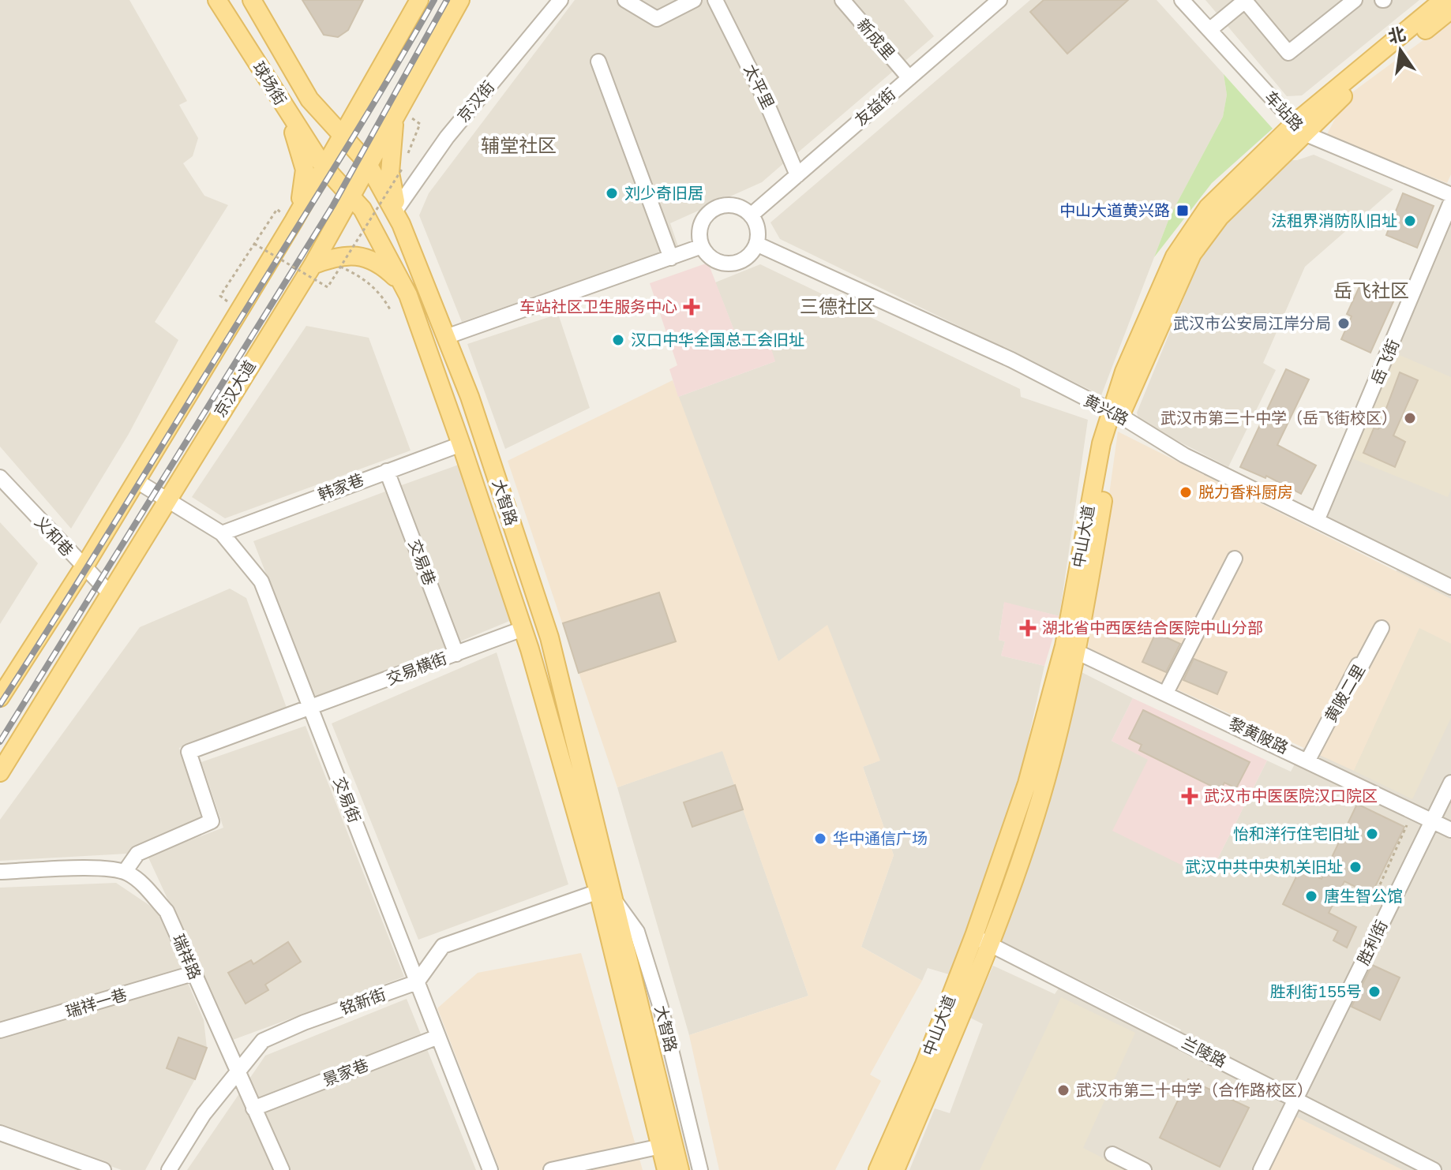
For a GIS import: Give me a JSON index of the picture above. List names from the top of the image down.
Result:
{
  "streets": {
    "main road": [
      "球场街",
      "京汉大道",
      "大智路",
      "中山大道"
    ],
    "street": [
      "新成里",
      "太平里",
      "京汉街",
      "友益街",
      "车站路",
      "岳飞街",
      "黄兴路",
      "韩家巷",
      "义和巷",
      "交易巷",
      "交易横街",
      "黄陂二里",
      "黎黄陂路",
      "交易街",
      "胜利街",
      "瑞祥路",
      "铭新街",
      "瑞祥一巷",
      "兰陵路",
      "景家巷"
    ]
  },
  "crossings": [
    ["新成里", "友益街"],
    ["球场街", "大智路"],
    ["太平里", "友益街"],
    ["友益街", "黄兴路"],
    ["车站路", "中山大道"],
    ["岳飞街", "黄兴路"],
    ["京汉大道", "大智路"],
    ["京汉大道", "义和巷"],
    ["京汉大道", "交易街"],
    ["黄兴路", "中山大道"],
    ["韩家巷", "大智路"],
    ["韩家巷", "交易巷"],
    ["韩家巷", "交易街"],
    ["大智路", "交易横街"],
    ["中山大道", "黎黄陂路"],
    ["中山大道", "兰陵路"],
    ["交易巷", "交易横街"],
    ["交易横街", "交易街"],
    ["交易横街", "瑞祥路"],
    ["黄陂二里", "黎黄陂路"],
    ["黎黄陂路", "胜利街"],
    ["交易街", "铭新街"],
    ["交易街", "景家巷"],
    ["胜利街", "兰陵路"],
    ["瑞祥路", "铭新街"],
    ["瑞祥路", "瑞祥一巷"],
    ["瑞祥路", "景家巷"]
  ],
  "districts": ["辅堂社区", "岳飞社区", "三德社区"],
  "places": {
    "other": [
      "刘少奇旧居",
      "法租界消防队旧址",
      "武汉市公安局江岸分局",
      "汉口中华全国总工会旧址",
      "武汉市第二十中学（岳飞街校区）",
      "脱力香料厨房",
      "怡和洋行住宅旧址",
      "华中通信广场",
      "武汉中共中央机关旧址",
      "唐生智公馆",
      "胜利街155号",
      "武汉市第二十中学（合作路校区）"
    ],
    "transit": ["中山大道黄兴路"],
    "health": ["车站社区卫生服务中心", "湖北省中西医结合医院中山分部", "武汉市中医医院汉口院区"]
  },
  "north": "top"
}
